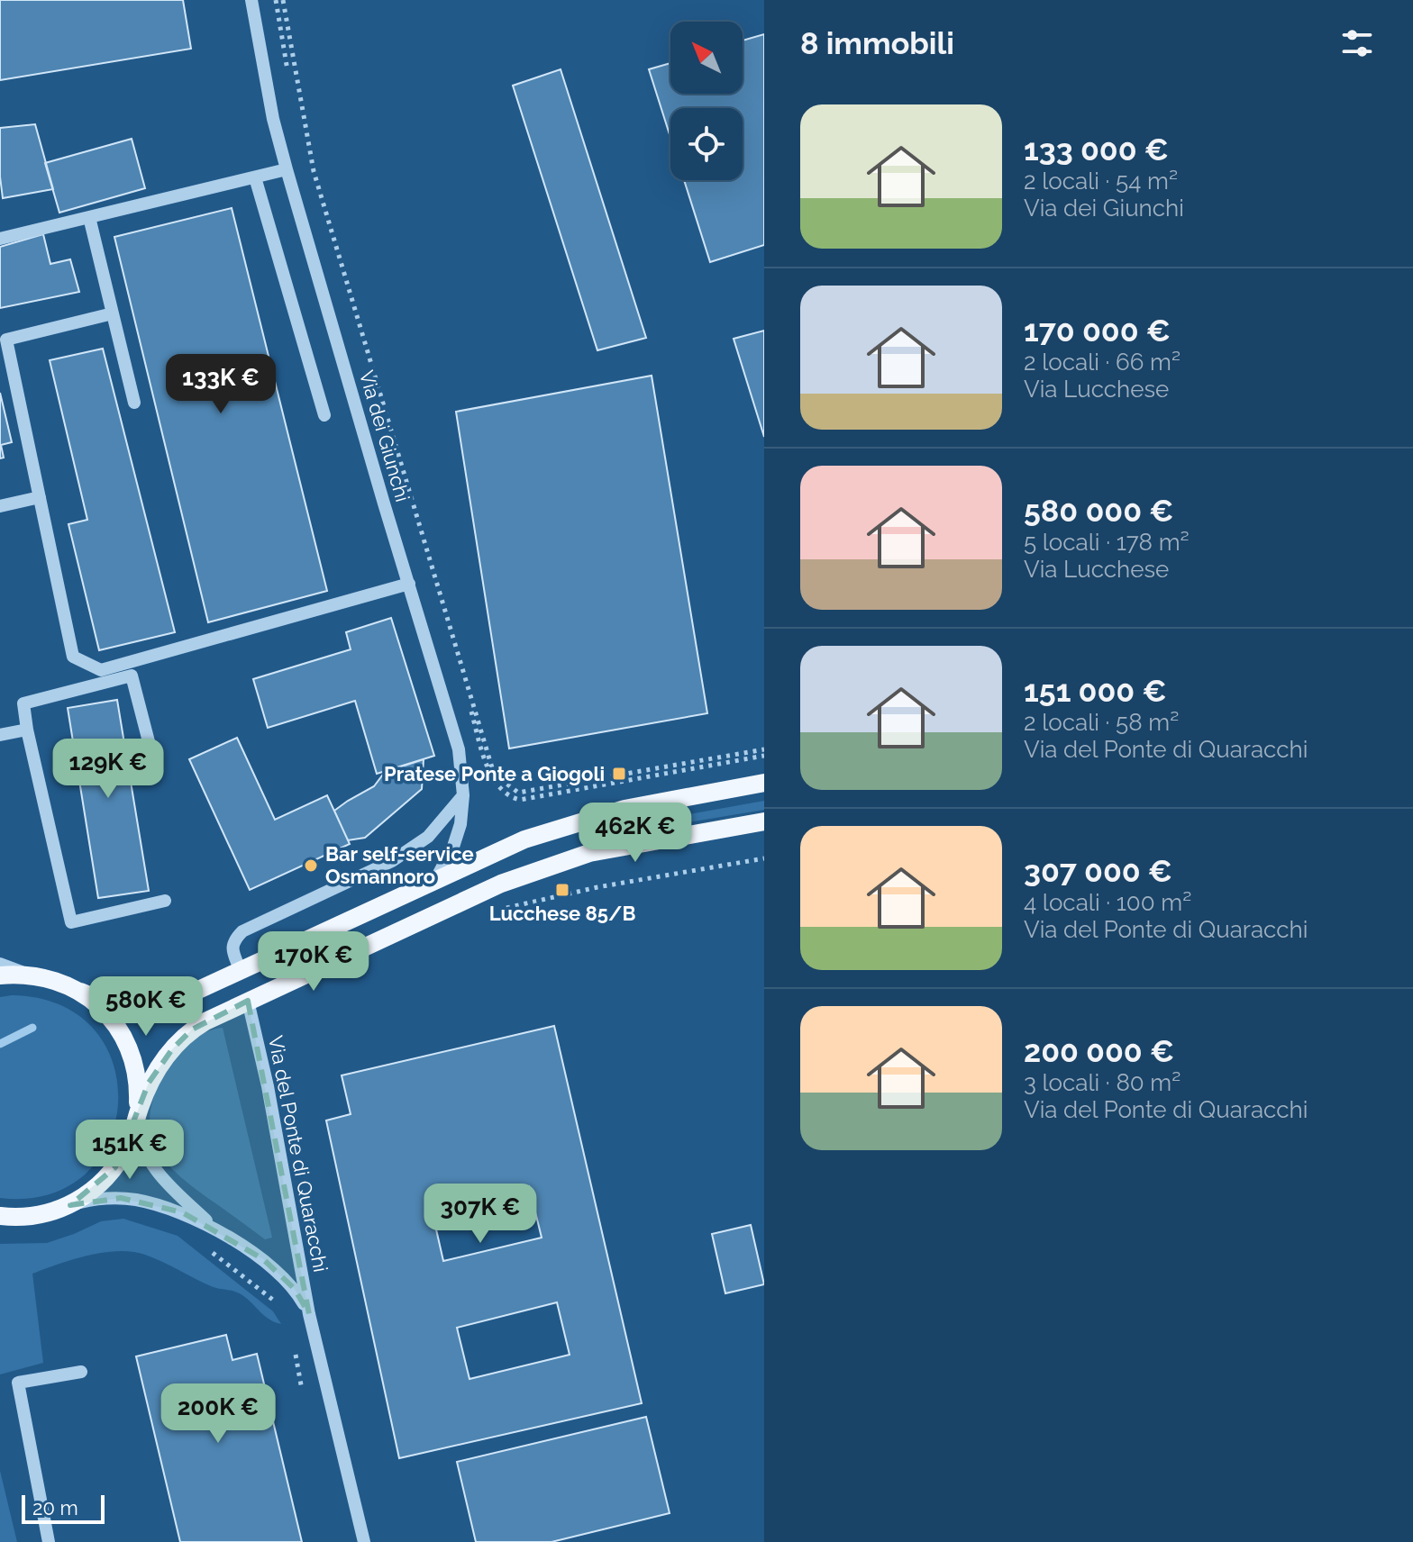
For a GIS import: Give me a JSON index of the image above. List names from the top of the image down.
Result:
{
  "streets": {
    "street": ["Via dei Giunchi", "Via del Ponte di Quaracchi"]
  },
  "places": {
    "transit": ["Pratese Ponte a Giogoli", "Lucchese 85/B"],
    "other": ["Bar self-service Osmannoro"]
  },
  "scale_bar": "20 m",
  "north": "top left",
  "page": {
    "heading": "8 immobili",
    "list": [
      {
        "name": "133 000 €",
        "note": "2 locali · 54 m² · Via dei Giunchi"
      },
      {
        "name": "170 000 €",
        "note": "2 locali · 66 m² · Via Lucchese"
      },
      {
        "name": "580 000 €",
        "note": "5 locali · 178 m² · Via Lucchese"
      },
      {
        "name": "151 000 €",
        "note": "2 locali · 58 m² · Via del Ponte di Quaracchi"
      },
      {
        "name": "307 000 €",
        "note": "4 locali · 100 m² · Via del Ponte di Quaracchi"
      },
      {
        "name": "200 000 €",
        "note": "3 locali · 80 m² · Via del Ponte di Quaracchi"
      }
    ],
    "price": [
      "133K €",
      "129K €",
      "462K €",
      "170K €",
      "580K €",
      "151K €",
      "307K €",
      "200K €"
    ],
    "scale": "20 m"
  }
}
